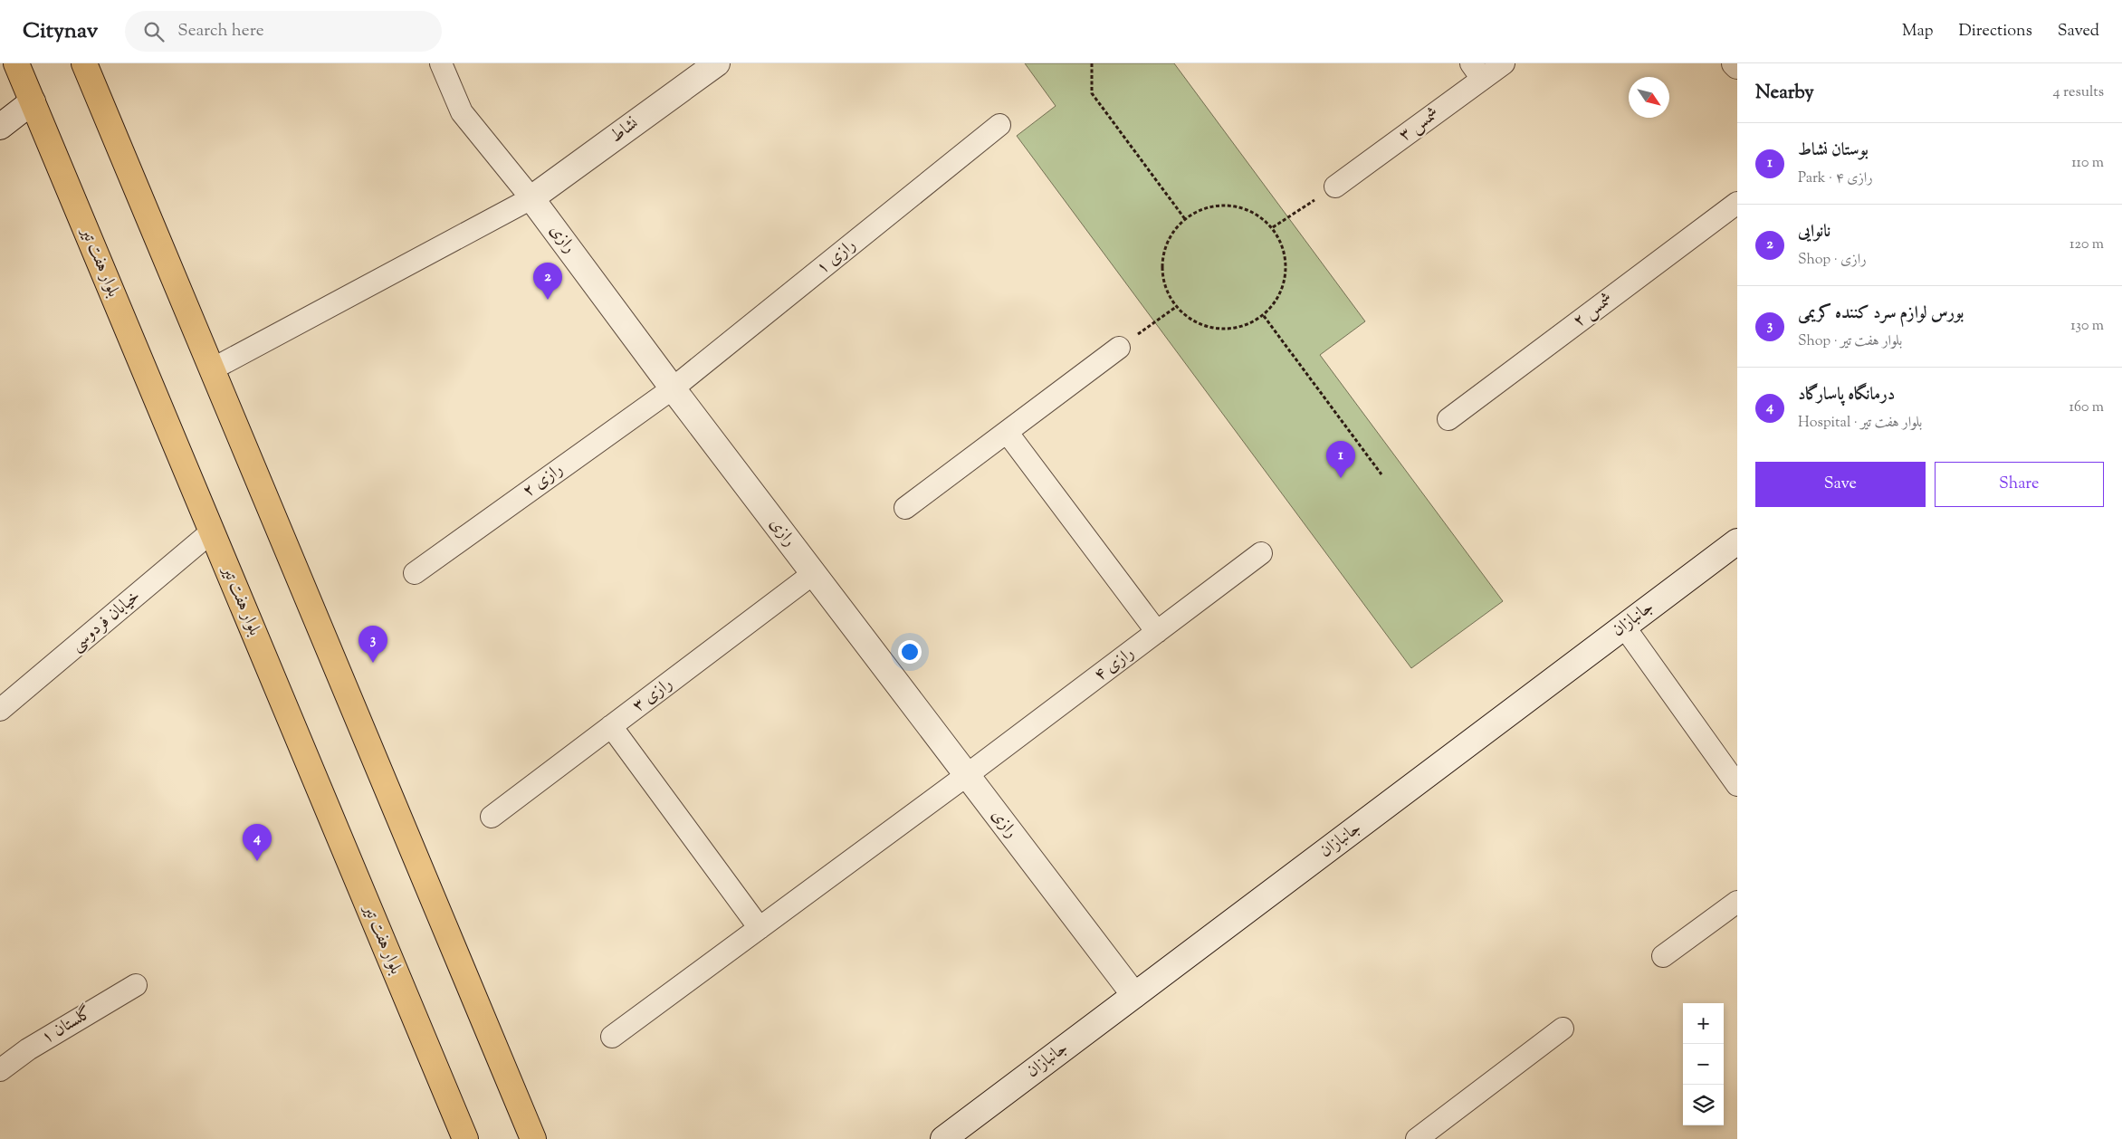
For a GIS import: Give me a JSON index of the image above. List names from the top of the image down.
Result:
{
  "streets": {
    "main road": ["بلوار هفت تیر"],
    "street": [
      "شمس ۳",
      "نشاط",
      "رازی",
      "رازی ۱",
      "شمس ۲",
      "رازی ۲",
      "جانبازان",
      "خیابان فردوسی",
      "رازی ۴",
      "رازی ۳",
      "گلستان ۱"
    ]
  },
  "crossings": [
    ["نشاط", "رازی"],
    ["رازی", "رازی ۱"],
    ["رازی", "رازی ۲"],
    ["رازی", "جانبازان"],
    ["رازی", "رازی ۴"],
    ["رازی", "رازی ۳"],
    ["رازی ۱", "رازی ۲"],
    ["بلوار هفت تیر", "خیابان فردوسی"]
  ],
  "north": "bottom right",
  "page": {
    "header": "Citynav",
    "search": "Search here",
    "nav": ["Map", "Directions", "Saved"],
    "heading": ["Nearby", "4 results"],
    "list": [
      {
        "mark": "1",
        "name": "بوستان نشاط",
        "note": "Park · رازی ۴",
        "value": "110 m"
      },
      {
        "mark": "2",
        "name": "نانوایی",
        "note": "Shop · رازی",
        "value": "120 m"
      },
      {
        "mark": "3",
        "name": "بورس لوازم سرد کننده کریمی",
        "note": "Shop · بلوار هفت تیر",
        "value": "130 m"
      },
      {
        "mark": "4",
        "name": "درمانگاه پاسارگاد",
        "note": "Hospital · بلوار هفت تیر",
        "value": "160 m"
      }
    ],
    "pins": [
      "2",
      "1",
      "3",
      "4"
    ],
    "buttons": ["Save", "Share"],
    "map_buttons": ["+", "−"]
  }
}
